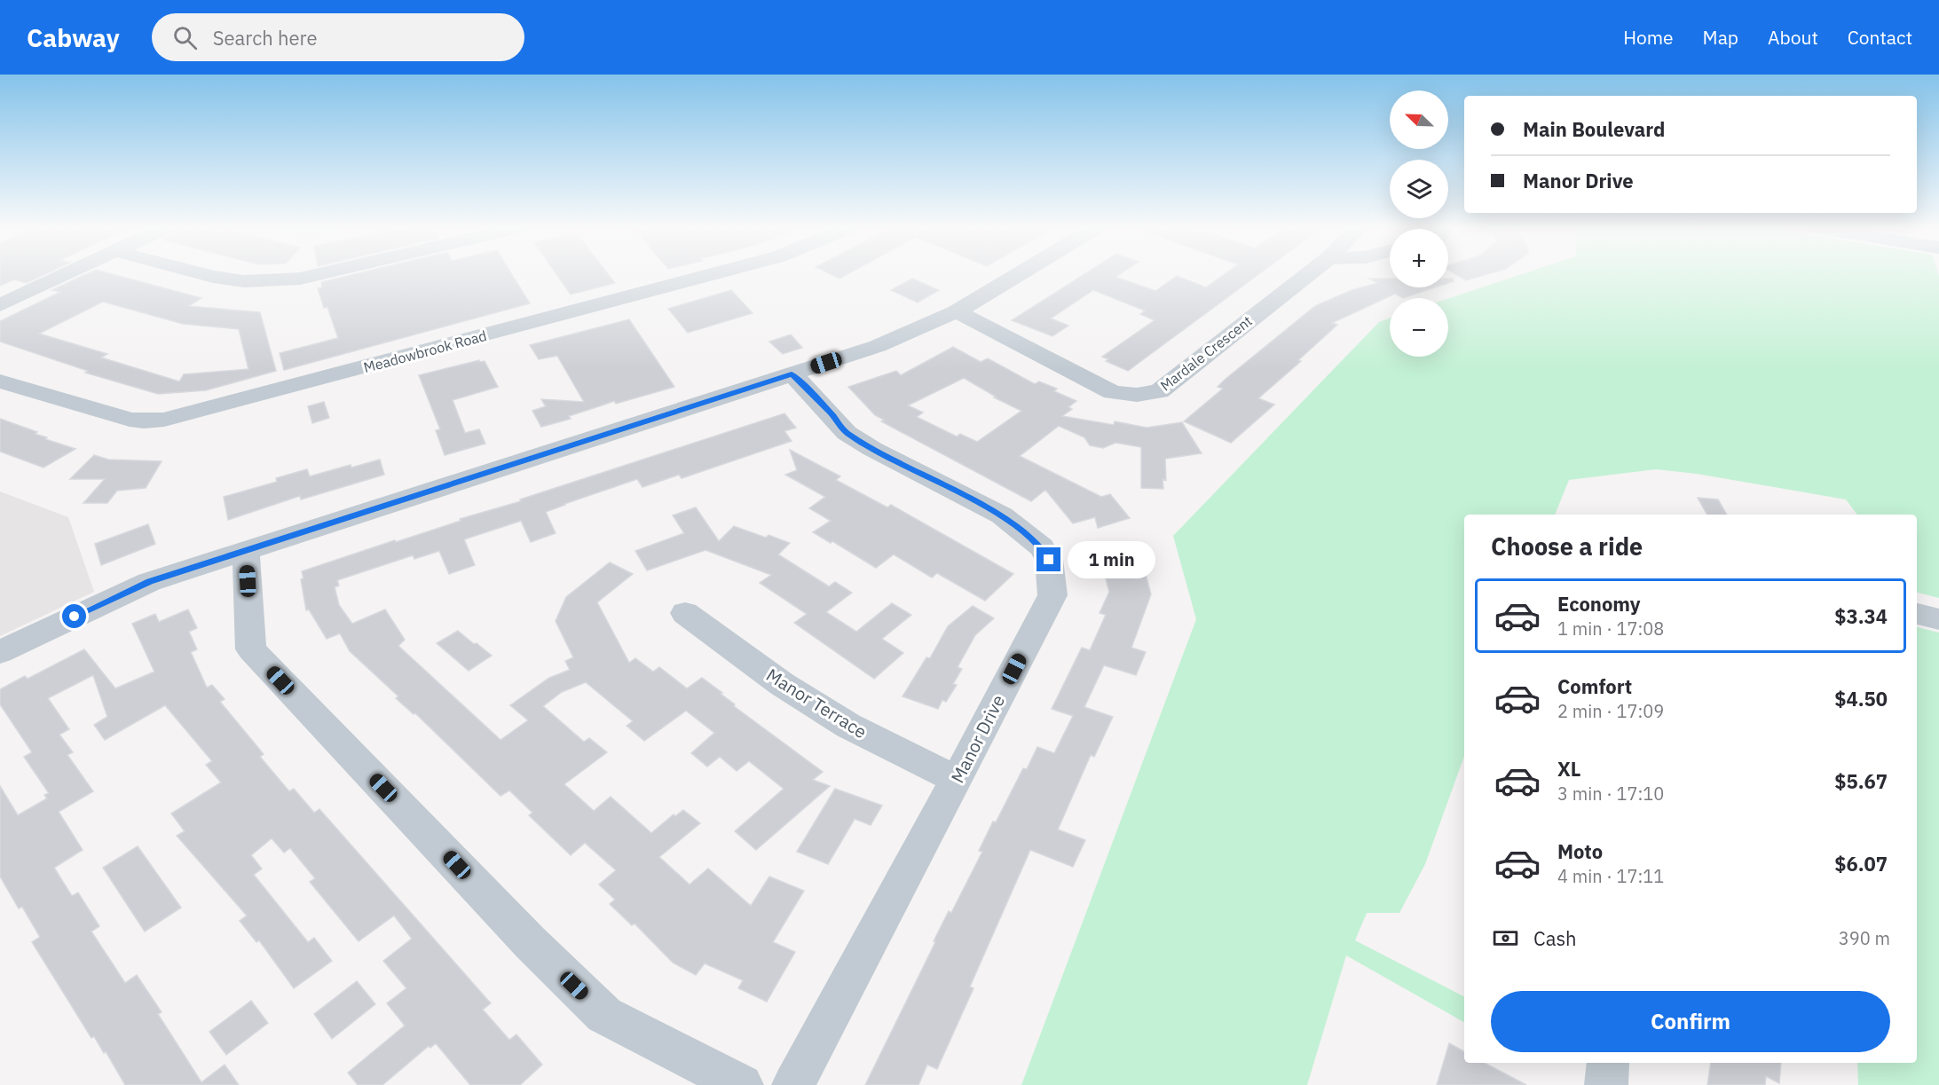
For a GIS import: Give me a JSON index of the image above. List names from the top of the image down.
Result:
{
  "streets": {
    "street": [
      "Meadowbrook Road",
      "Mardale Crescent",
      "Manor Terrace",
      "Manor Drive"
    ]
  },
  "crossings": [
    ["Manor Terrace", "Manor Drive"]
  ],
  "north": "top left",
  "page": {
    "header": "Cabway",
    "search": "Search here",
    "nav": [
      "Home",
      "Map",
      "About",
      "Contact"
    ],
    "map_buttons": ["+", "−"],
    "banner": ["Main Boulevard", "Manor Drive"],
    "heading": "Choose a ride",
    "bubble": "1 min",
    "list": [
      {
        "name": "Economy",
        "note": "1 min · 17:08",
        "value": "$3.34"
      },
      {
        "name": "Comfort",
        "note": "2 min · 17:09",
        "value": "$4.50"
      },
      {
        "name": "XL",
        "note": "3 min · 17:10",
        "value": "$5.67"
      },
      {
        "name": "Moto",
        "note": "4 min · 17:11",
        "value": "$6.07"
      }
    ],
    "pay": ["Cash", "390 m"],
    "buttons": "Confirm"
  }
}
